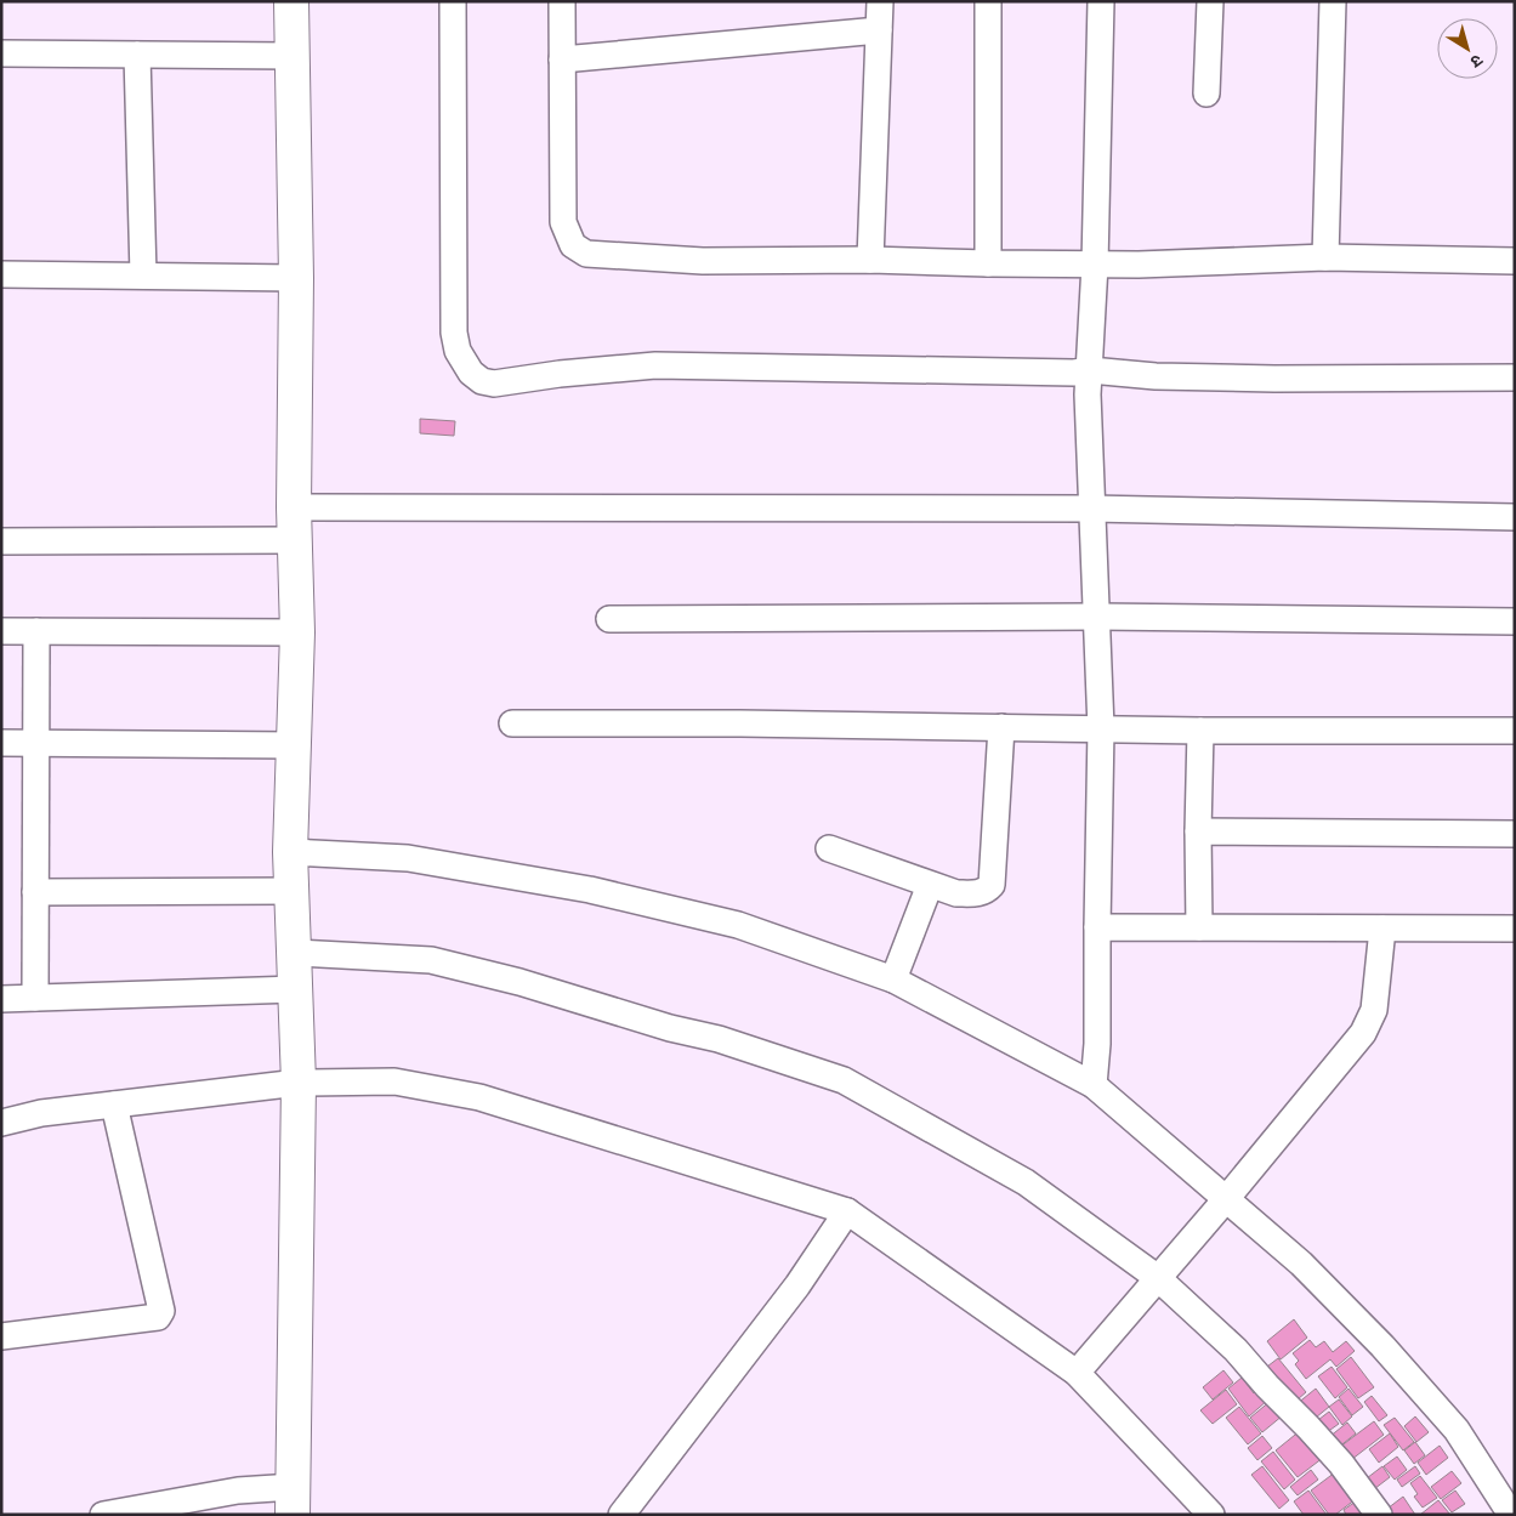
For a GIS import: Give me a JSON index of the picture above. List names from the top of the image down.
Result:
{
  "north": "bottom right"
}
